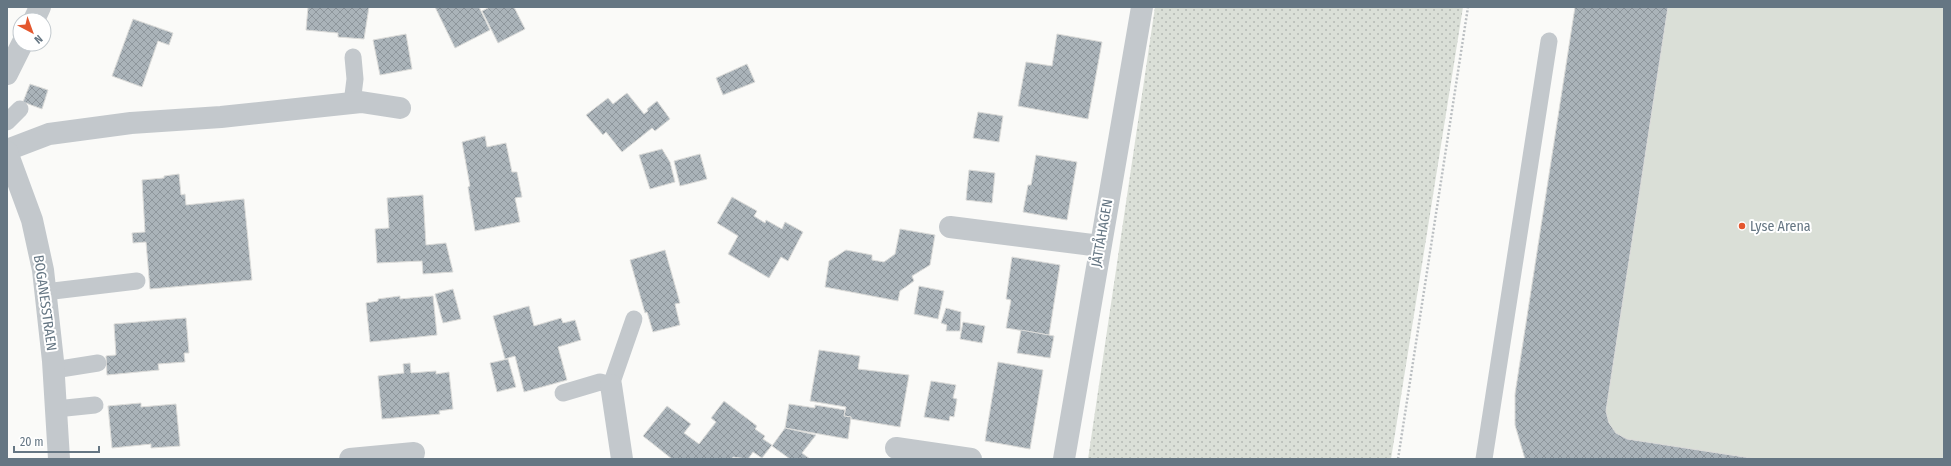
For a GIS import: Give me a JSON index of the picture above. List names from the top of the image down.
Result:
{
  "streets": {
    "street": ["JÅTTÅHAGEN", "BOGANESSTRAEN"]
  },
  "places": ["Lyse Arena"],
  "scale_bar": "20 m",
  "north": "bottom right"
}
